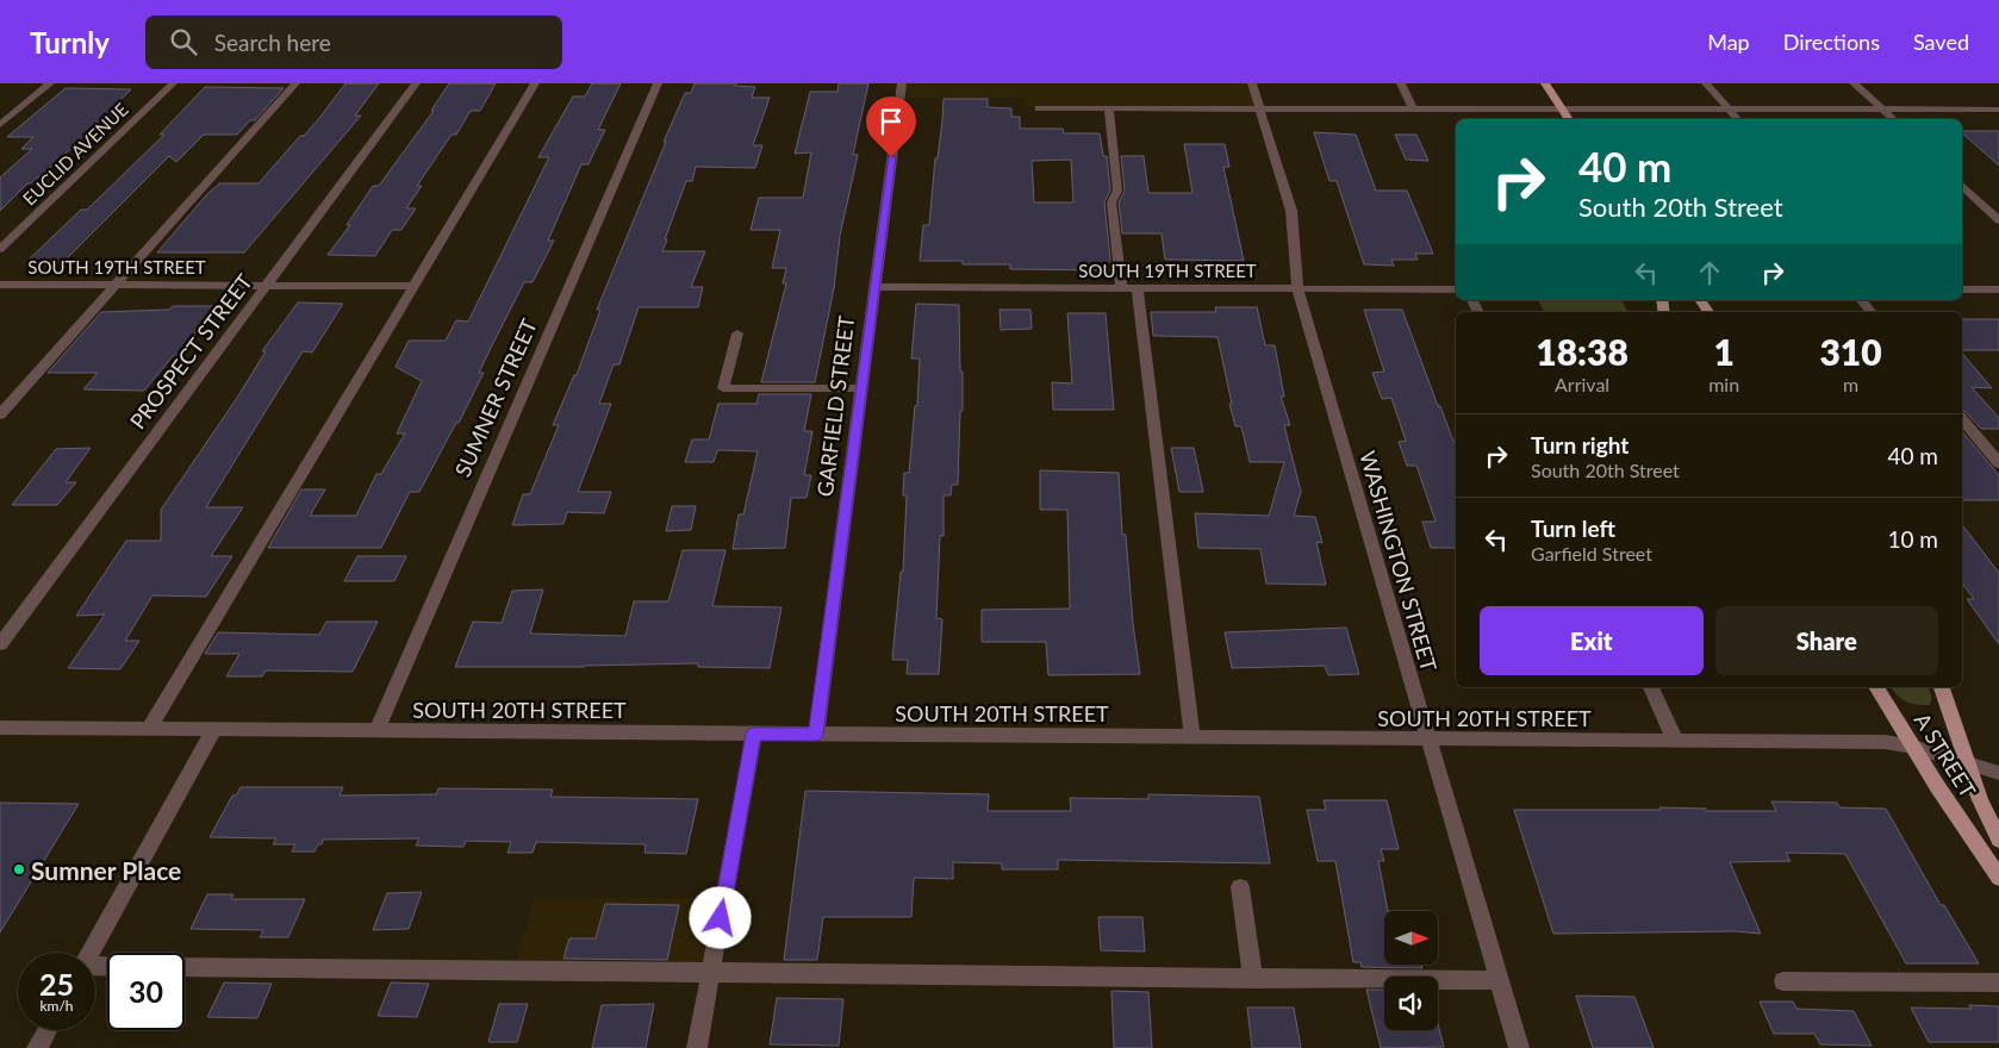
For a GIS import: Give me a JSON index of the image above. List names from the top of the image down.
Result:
{
  "streets": {
    "main road": ["A STREET"],
    "street": [
      "EUCLID AVENUE",
      "SOUTH 19TH STREET",
      "PROSPECT STREET",
      "SUMNER STREET",
      "GARFIELD STREET",
      "WASHINGTON STREET",
      "SOUTH 20TH STREET"
    ]
  },
  "crossings": [
    ["SOUTH 19TH STREET", "PROSPECT STREET"],
    ["SOUTH 19TH STREET", "GARFIELD STREET"],
    ["SOUTH 19TH STREET", "WASHINGTON STREET"],
    ["SUMNER STREET", "SOUTH 20TH STREET"],
    ["GARFIELD STREET", "SOUTH 20TH STREET"],
    ["WASHINGTON STREET", "SOUTH 20TH STREET"],
    ["SOUTH 20TH STREET", "A STREET"]
  ],
  "places": ["Sumner Place"],
  "north": "right",
  "page": {
    "header": "Turnly",
    "search": "Search here",
    "nav": ["Map", "Directions", "Saved"],
    "turn": ["40 m", "South 20th Street"],
    "eta": [
      "18:38",
      "Arrival",
      "1",
      "min",
      "310",
      "m"
    ],
    "list": [
      {
        "name": "Turn right",
        "note": "South 20th Street",
        "value": "40 m"
      },
      {
        "name": "Turn left",
        "note": "Garfield Street",
        "value": "10 m"
      }
    ],
    "buttons": ["Exit", "Share"],
    "speed": "25 km/h",
    "limit": "30"
  }
}
